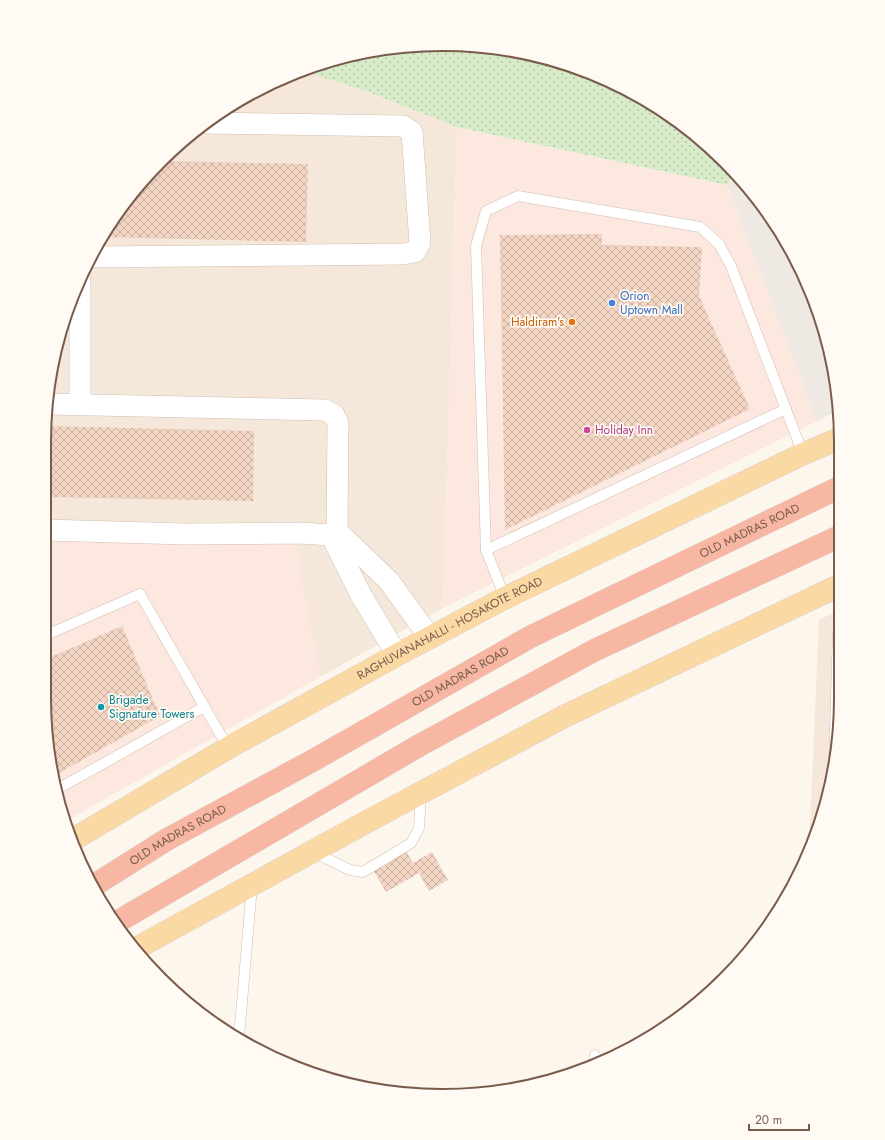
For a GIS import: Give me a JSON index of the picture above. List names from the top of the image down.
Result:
{
  "streets": {
    "highway": ["OLD MADRAS ROAD"],
    "main road": ["RAGHUVANAHALLI - HOSAKOTE ROAD"]
  },
  "places": [
    "Orion Uptown Mall",
    "Haldiram's",
    "Holiday Inn",
    "Brigade Signature Towers"
  ],
  "scale_bar": "20 m"
}
